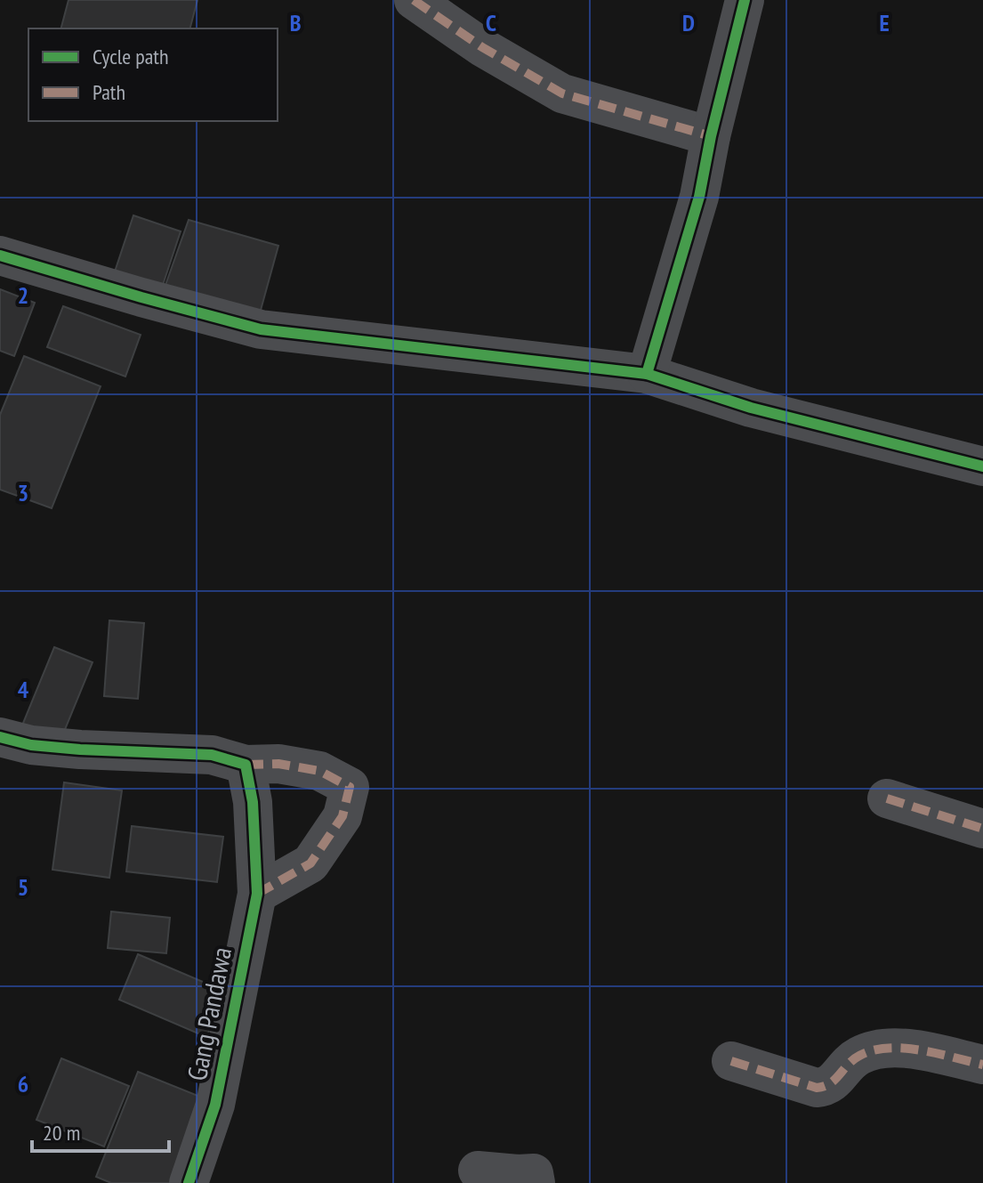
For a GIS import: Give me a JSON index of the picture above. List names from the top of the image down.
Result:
{
  "streets": {
    "street": ["Gang Pandawa"]
  },
  "legend": ["Cycle path", "Path"],
  "scale_bar": "20 m",
  "grid": {
    "columns": [
      "B",
      "C",
      "D",
      "E"
    ],
    "rows": [
      "2",
      "3",
      "4",
      "5",
      "6"
    ]
  }
}
